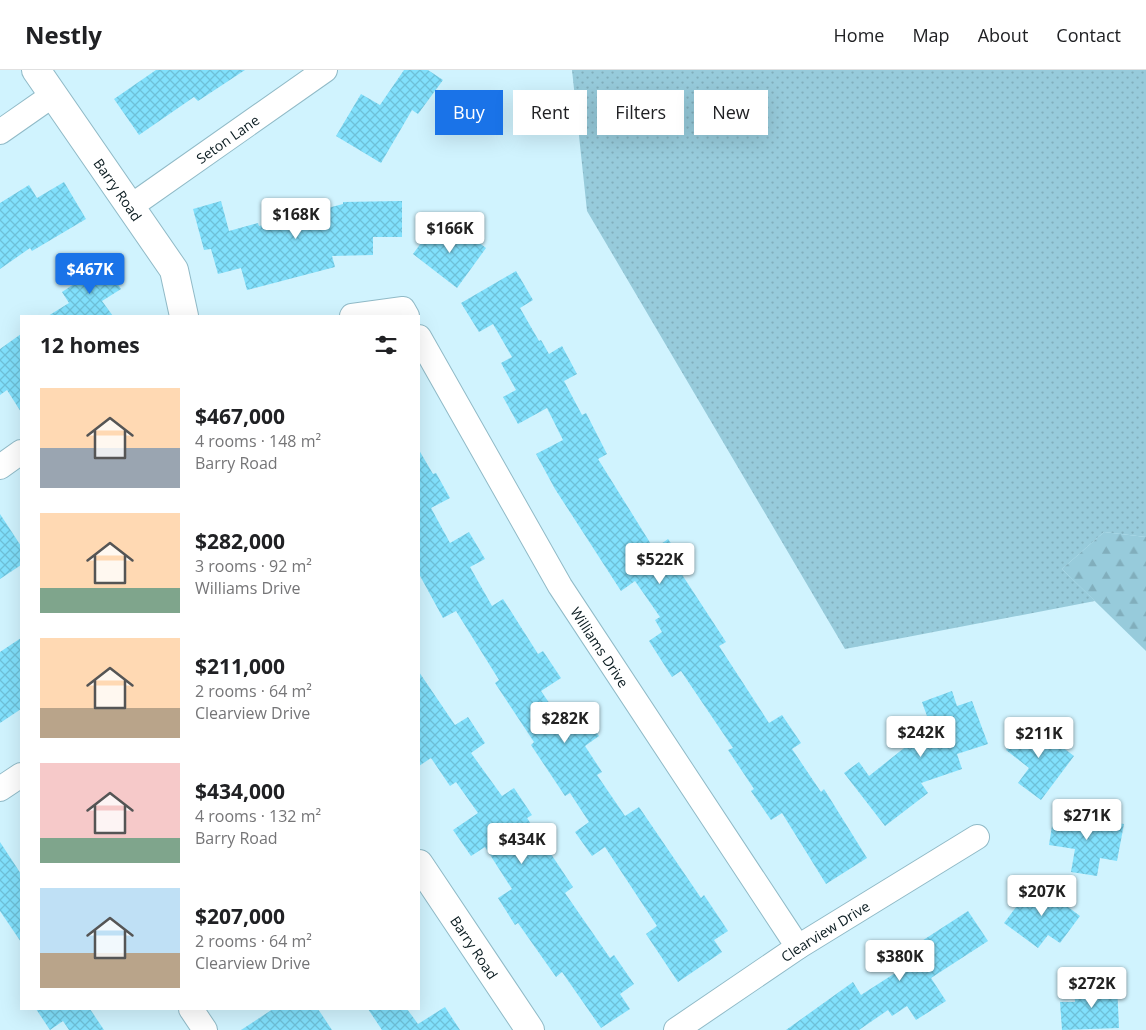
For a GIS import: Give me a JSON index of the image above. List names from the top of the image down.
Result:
{
  "streets": {
    "street": [
      "Seton Lane",
      "Barry Road",
      "Williams Drive",
      "Clearview Drive"
    ]
  },
  "crossings": [
    ["Seton Lane", "Barry Road"],
    ["Williams Drive", "Clearview Drive"]
  ],
  "page": {
    "header": "Nestly",
    "nav": [
      "Home",
      "Map",
      "About",
      "Contact"
    ],
    "chip": [
      "Buy",
      "Rent",
      "Filters",
      "New"
    ],
    "price": [
      "$168K",
      "$166K",
      "$467K",
      "$522K",
      "$282K",
      "$242K",
      "$211K",
      "$271K",
      "$434K",
      "$207K",
      "$380K",
      "$272K"
    ],
    "heading": "12 homes",
    "list": [
      {
        "name": "$467,000",
        "note": "4 rooms · 148 m² · Barry Road"
      },
      {
        "name": "$282,000",
        "note": "3 rooms · 92 m² · Williams Drive"
      },
      {
        "name": "$211,000",
        "note": "2 rooms · 64 m² · Clearview Drive"
      },
      {
        "name": "$434,000",
        "note": "4 rooms · 132 m² · Barry Road"
      },
      {
        "name": "$207,000",
        "note": "2 rooms · 64 m² · Clearview Drive"
      }
    ]
  }
}
